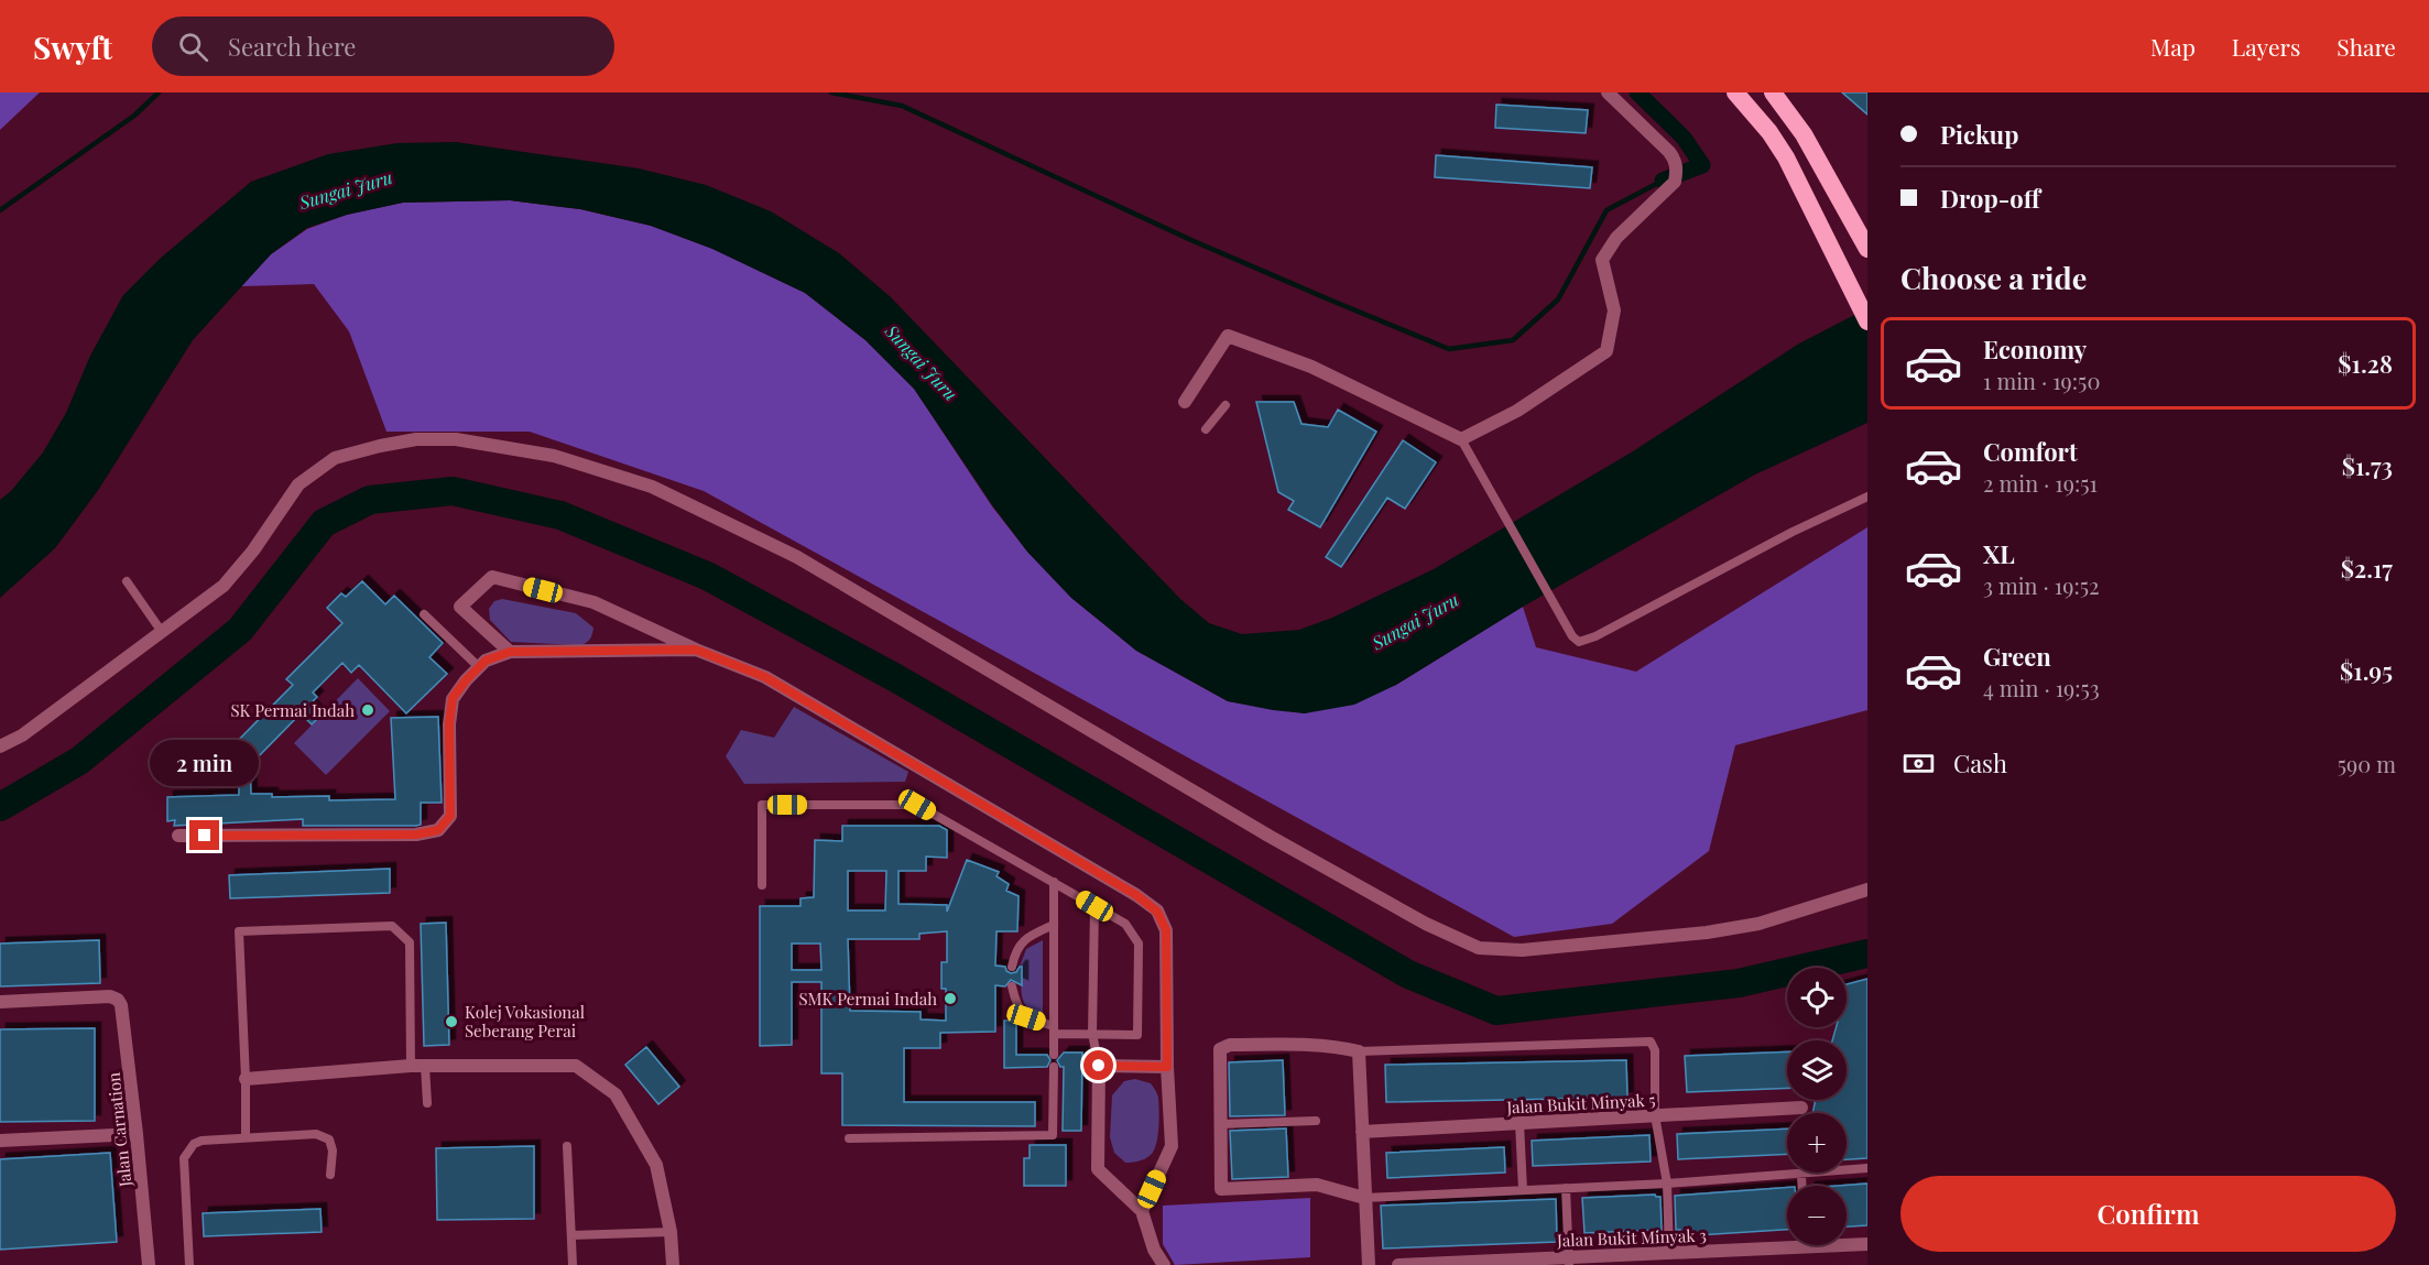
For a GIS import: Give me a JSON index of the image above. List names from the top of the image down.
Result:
{
  "streets": {
    "street": ["Jalan Bukit Minyak 5", "Jalan Carnation", "Jalan Bukit Minyak 3"]
  },
  "water": ["Sungai Juru"],
  "places": ["SK Permai Indah", "SMK Permai Indah", "Kolej Vokasional Seberang Perai"],
  "page": {
    "header": "Swyft",
    "search": "Search here",
    "nav": ["Map", "Layers", "Share"],
    "banner": ["Pickup", "Drop-off"],
    "heading": "Choose a ride",
    "list": [
      {
        "name": "Economy",
        "note": "1 min · 19:50",
        "value": "$1.28"
      },
      {
        "name": "Comfort",
        "note": "2 min · 19:51",
        "value": "$1.73"
      },
      {
        "name": "XL",
        "note": "3 min · 19:52",
        "value": "$2.17"
      },
      {
        "name": "Green",
        "note": "4 min · 19:53",
        "value": "$1.95"
      }
    ],
    "pay": ["Cash", "590 m"],
    "bubble": "2 min",
    "map_buttons": ["+", "−"],
    "buttons": "Confirm"
  }
}
